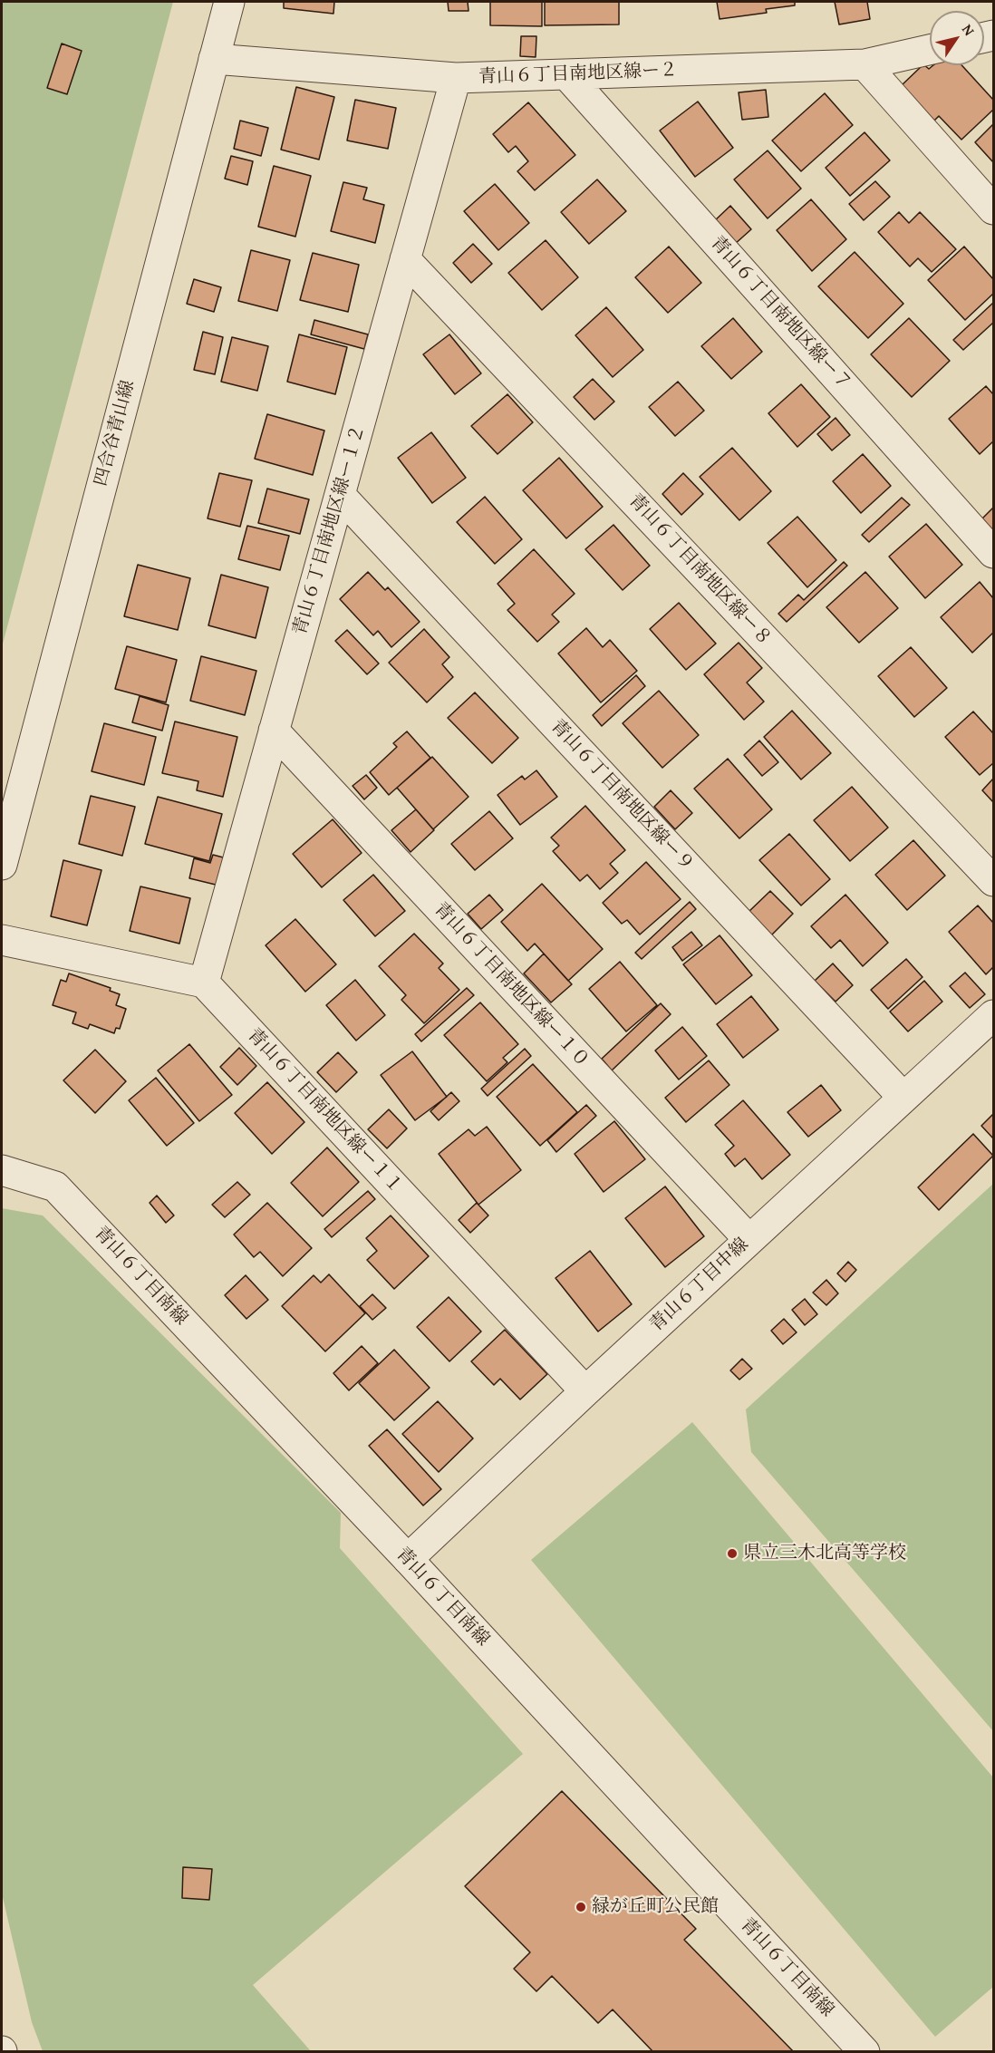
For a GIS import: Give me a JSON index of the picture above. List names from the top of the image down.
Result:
{
  "streets": {
    "street": [
      "青山６丁目南地区線ー２",
      "青山６丁目南地区線ー７",
      "四合谷青山線",
      "青山６丁目南地区線ー１２",
      "青山６丁目南地区線ー８",
      "青山６丁目南地区線ー９",
      "青山６丁目南地区線ー１０",
      "青山６丁目南地区線ー１１",
      "青山６丁目南線",
      "青山６丁目中線"
    ]
  },
  "crossings": [
    ["青山６丁目南地区線ー２", "青山６丁目南地区線ー７"],
    ["青山６丁目南地区線ー２", "四合谷青山線"],
    ["青山６丁目南地区線ー２", "青山６丁目南地区線ー１２"],
    ["青山６丁目南地区線ー１２", "青山６丁目南地区線ー８"],
    ["青山６丁目南地区線ー１２", "青山６丁目南地区線ー９"],
    ["青山６丁目南地区線ー１２", "青山６丁目南地区線ー１０"],
    ["青山６丁目南地区線ー１２", "青山６丁目南地区線ー１１"],
    ["青山６丁目南地区線ー９", "青山６丁目中線"],
    ["青山６丁目南地区線ー１０", "青山６丁目中線"],
    ["青山６丁目南地区線ー１１", "青山６丁目中線"],
    ["青山６丁目南線", "青山６丁目中線"]
  ],
  "places": ["県立三木北高等学校", "緑が丘町公民館"],
  "north": "top right"
}
